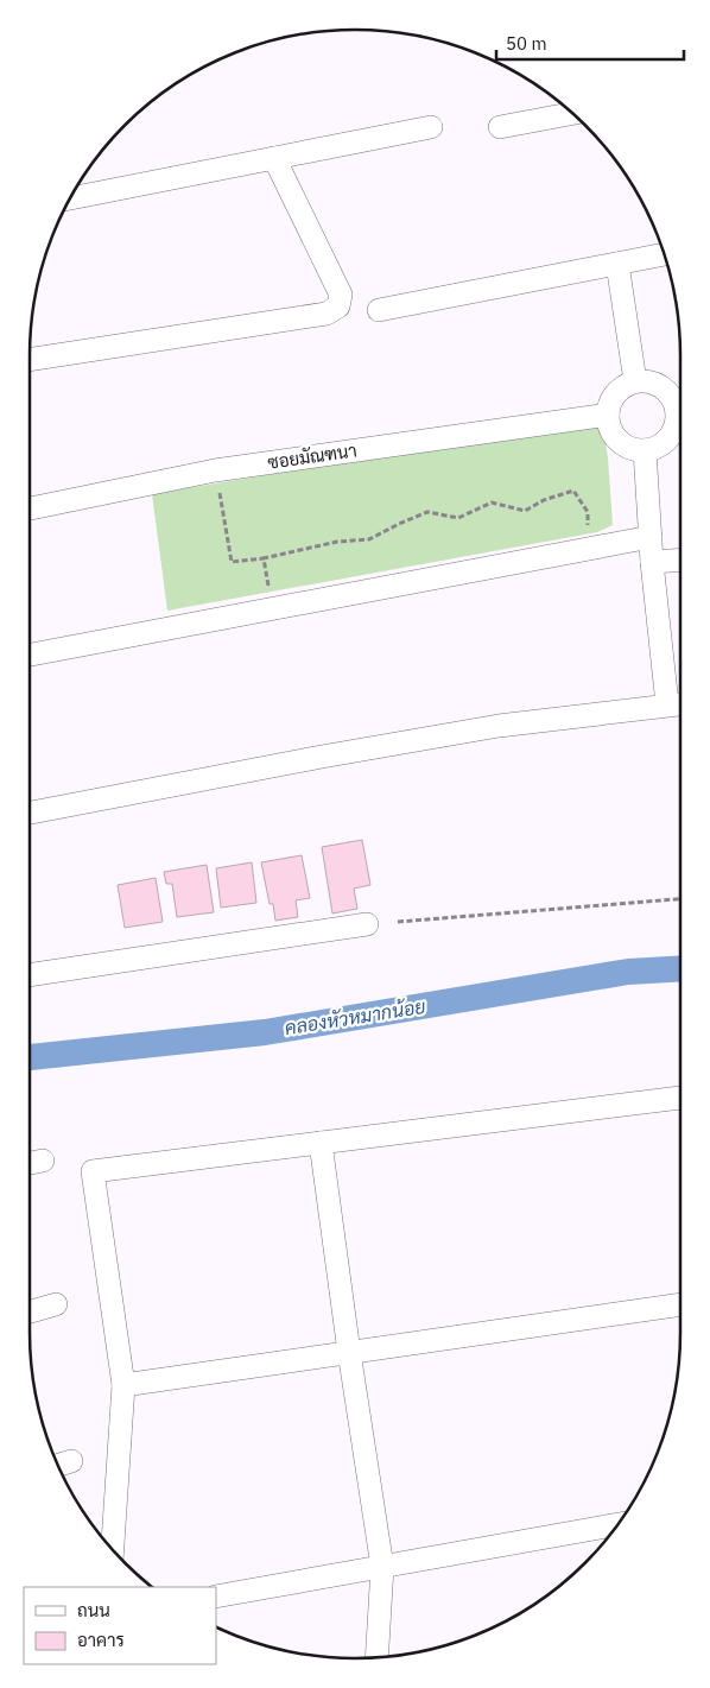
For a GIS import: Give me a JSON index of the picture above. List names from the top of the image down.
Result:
{
  "streets": {
    "street": ["ซอยมัณฑนา"]
  },
  "water": ["คลองหัวหมากน้อย"],
  "legend": ["ถนน", "อาคาร"],
  "scale_bar": "50 m"
}
